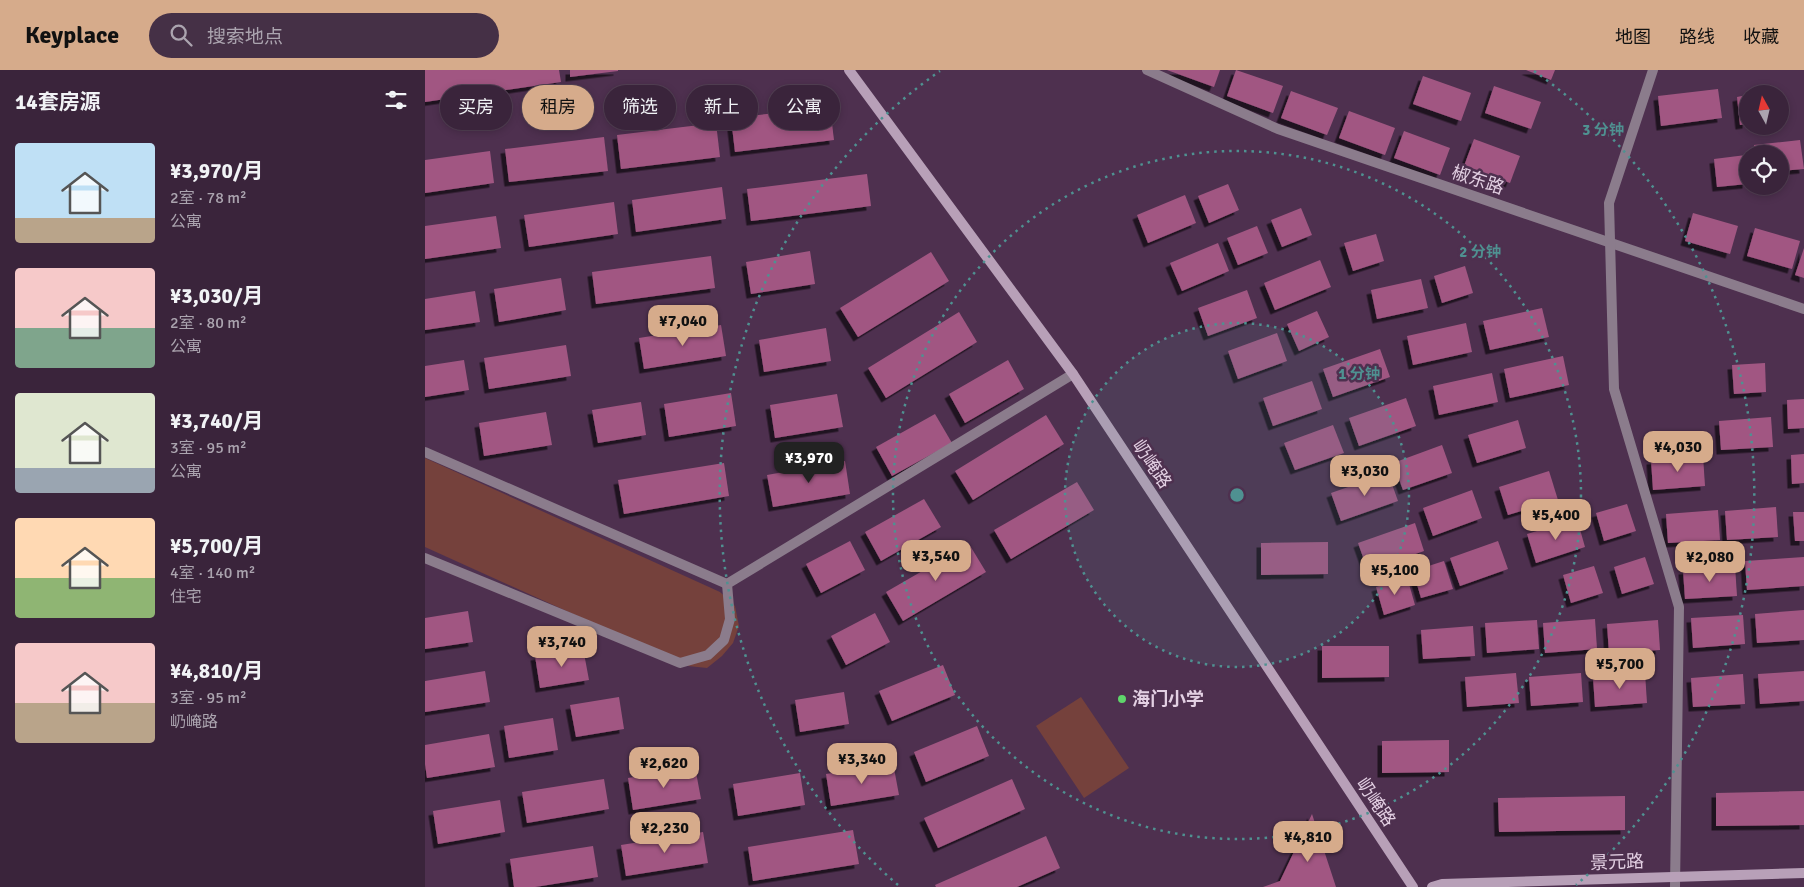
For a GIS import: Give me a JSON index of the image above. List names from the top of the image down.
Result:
{
  "streets": {
    "street": ["椒东路", "屷崦路", "景元路"]
  },
  "places": ["海门小学"],
  "north": "top",
  "page": {
    "header": "Keyplace",
    "search": "搜索地点",
    "nav": ["地图", "路线", "收藏"],
    "heading": "14套房源",
    "chip": [
      "买房",
      "租房",
      "筛选",
      "新上",
      "公寓"
    ],
    "list": [
      {
        "name": "¥3,970/月",
        "note": "2室 · 78 m² · 公寓"
      },
      {
        "name": "¥3,030/月",
        "note": "2室 · 80 m² · 公寓"
      },
      {
        "name": "¥3,740/月",
        "note": "3室 · 95 m² · 公寓"
      },
      {
        "name": "¥5,700/月",
        "note": "4室 · 140 m² · 住宅"
      },
      {
        "name": "¥4,810/月",
        "note": "3室 · 95 m² · 屷崦路"
      }
    ],
    "price": [
      "¥7,040",
      "¥4,030",
      "¥3,970",
      "¥3,030",
      "¥5,400",
      "¥3,540",
      "¥2,080",
      "¥5,100",
      "¥3,740",
      "¥5,700",
      "¥3,340",
      "¥2,620",
      "¥2,230",
      "¥4,810"
    ]
  },
  "rings": ["3 分钟", "2 分钟", "1 分钟"]
}
